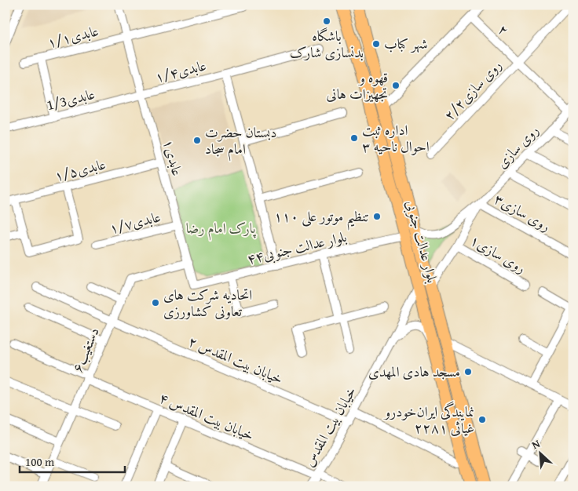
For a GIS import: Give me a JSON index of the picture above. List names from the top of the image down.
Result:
{
  "streets": {
    "main road": ["بلوار عدالت جنوبی"],
    "street": [
      "۲",
      "عابدی۱/۱",
      "عابدی۱/۴",
      "روی سازی۲/۲",
      "عابدی1/3",
      "روی سازی",
      "۱عابدی",
      "عابدی۱/۵",
      "روی سازی۳",
      "عابدی۱/۷",
      "بلوار عدالت جنوبی۴۴",
      "روی سازی۱",
      "دستغیب۶",
      "خیابان بیت المقدس ۲",
      "خیابان بیت المقدس ۴",
      "خیابان بیت المقدس"
    ]
  },
  "crossings": [
    ["۲", "روی سازی۲/۲"],
    ["۲", "روی سازی"],
    ["عابدی۱/۱", "۱عابدی"],
    ["عابدی۱/۴", "عابدی1/3"],
    ["عابدی۱/۴", "۱عابدی"],
    ["عابدی1/3", "۱عابدی"],
    ["روی سازی", "روی سازی۳"],
    ["۱عابدی", "عابدی۱/۵"],
    ["۱عابدی", "عابدی۱/۷"],
    ["۱عابدی", "بلوار عدالت جنوبی۴۴"],
    ["۱عابدی", "دستغیب۶"],
    ["بلوار عدالت جنوبی", "بلوار عدالت جنوبی۴۴"],
    ["بلوار عدالت جنوبی", "خیابان بیت المقدس"],
    ["دستغیب۶", "خیابان بیت المقدس ۲"],
    ["دستغیب۶", "خیابان بیت المقدس ۴"],
    ["خیابان بیت المقدس ۲", "خیابان بیت المقدس"],
    ["خیابان بیت المقدس ۴", "خیابان بیت المقدس"]
  ],
  "parks": ["پارک امام رضا"],
  "places": [
    "باشگاه بدنسازی شارک",
    "شهر کباب",
    "قهوه و تجهیزات هانی",
    "اداره ثبت احوال ناحیه ۳",
    "دبستان حضرت امام سجاد",
    "تنظیم موتور علی ۱۱۰",
    "اتحادیه شرکت های تعاونی کشاورزی",
    "مسجد هادی المهدی",
    "نمایندگی ایران‌خودرو غیاثی ۲۲۸۱"
  ],
  "scale_bar": "100 m",
  "north": "top left"
}
